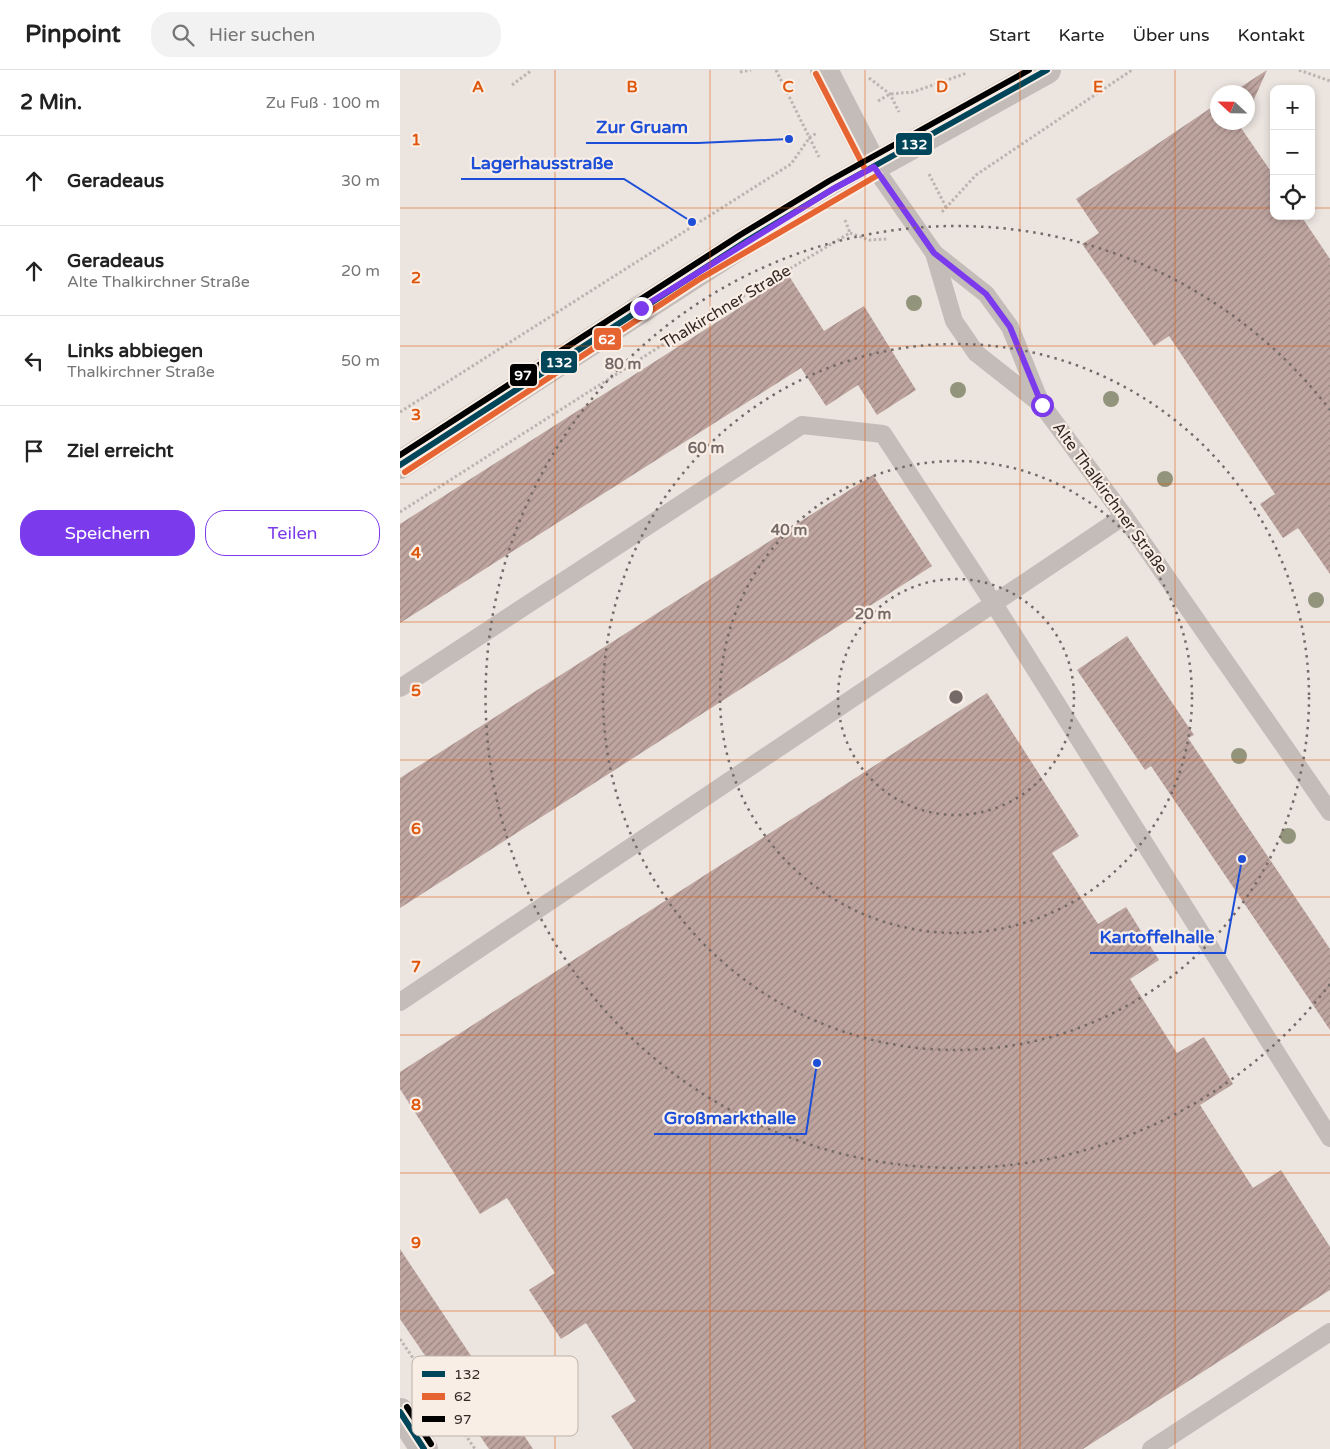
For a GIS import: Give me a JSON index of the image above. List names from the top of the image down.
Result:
{
  "streets": {
    "lane": ["Alte Thalkirchner Straße"],
    "path": ["Thalkirchner Straße"]
  },
  "places": [
    "Zur Gruam",
    "Lagerhausstraße",
    "Kartoffelhalle",
    "Großmarkthalle"
  ],
  "lines": ["transit line 132", "transit line 97", "transit line 62"],
  "legend": ["132", "62", "97"],
  "north": "left",
  "page": {
    "header": "Pinpoint",
    "search": "Hier suchen",
    "nav": [
      "Start",
      "Karte",
      "Über uns",
      "Kontakt"
    ],
    "heading": ["2 Min.", "Zu Fuß · 100 m"],
    "map_buttons": ["+", "−"],
    "list": [
      ["Geradeaus", "30 m"],
      ["Geradeaus", "Alte Thalkirchner Straße", "20 m"],
      ["Links abbiegen", "Thalkirchner Straße", "50 m"],
      "Ziel erreicht"
    ],
    "buttons": ["Speichern", "Teilen"]
  },
  "grid": {
    "columns": [
      "A",
      "B",
      "C",
      "D",
      "E"
    ],
    "rows": [
      "1",
      "2",
      "3",
      "4",
      "5",
      "6",
      "7",
      "8",
      "9"
    ]
  },
  "rings": [
    "80 m",
    "60 m",
    "40 m",
    "20 m"
  ]
}
